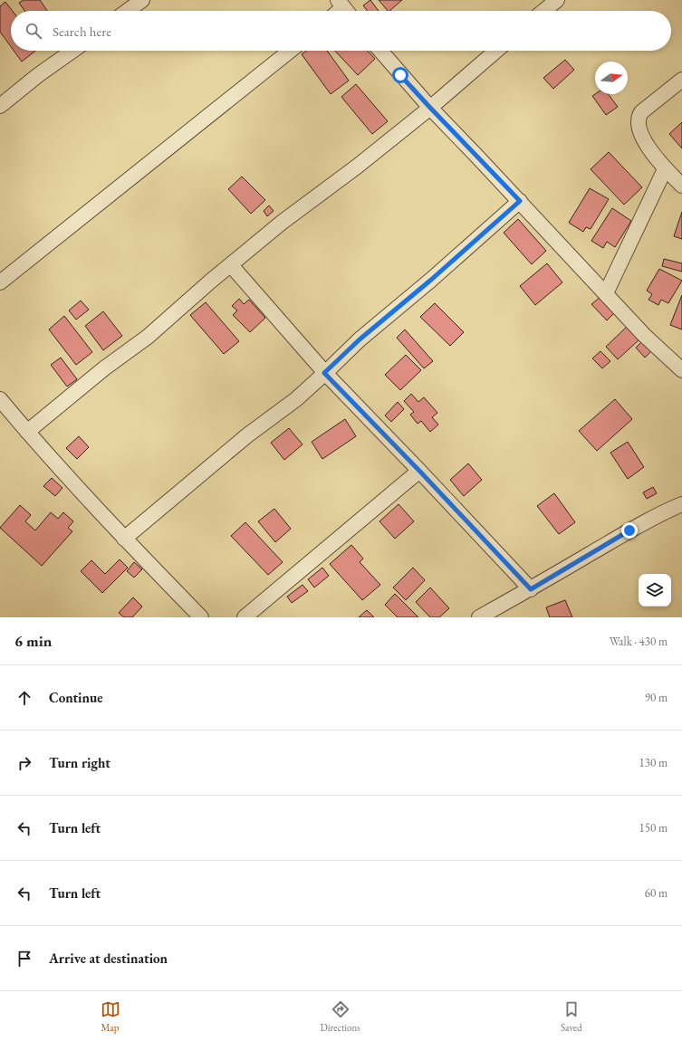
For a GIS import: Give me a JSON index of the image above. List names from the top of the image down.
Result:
{
  "north": "right",
  "page": {
    "search": "Search here",
    "heading": ["6 min", "Walk · 430 m"],
    "list": [
      ["Continue", "90 m"],
      ["Turn right", "130 m"],
      ["Turn left", "150 m"],
      ["Turn left", "60 m"],
      "Arrive at destination"
    ],
    "nav": ["Map", "Directions", "Saved"]
  }
}
